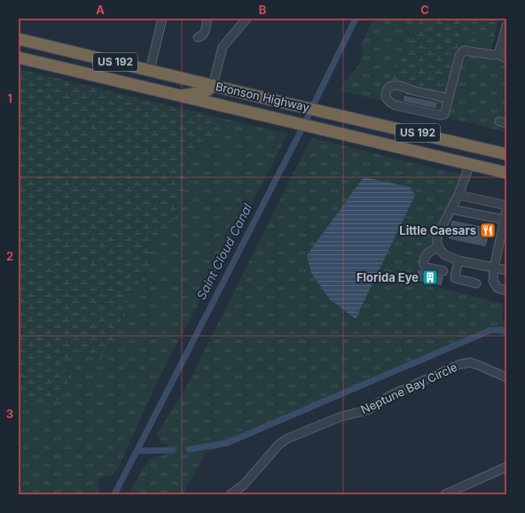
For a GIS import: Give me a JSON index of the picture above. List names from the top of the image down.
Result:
{
  "streets": {
    "highway": ["US 192", "Bronson Highway"],
    "street": ["Neptune Bay Circle"]
  },
  "water": ["Saint Cloud Canal"],
  "places": {
    "restaurant": ["Little Caesars"],
    "building": ["Florida Eye"]
  },
  "grid": {
    "columns": ["A", "B", "C"],
    "rows": ["1", "2", "3"]
  }
}
